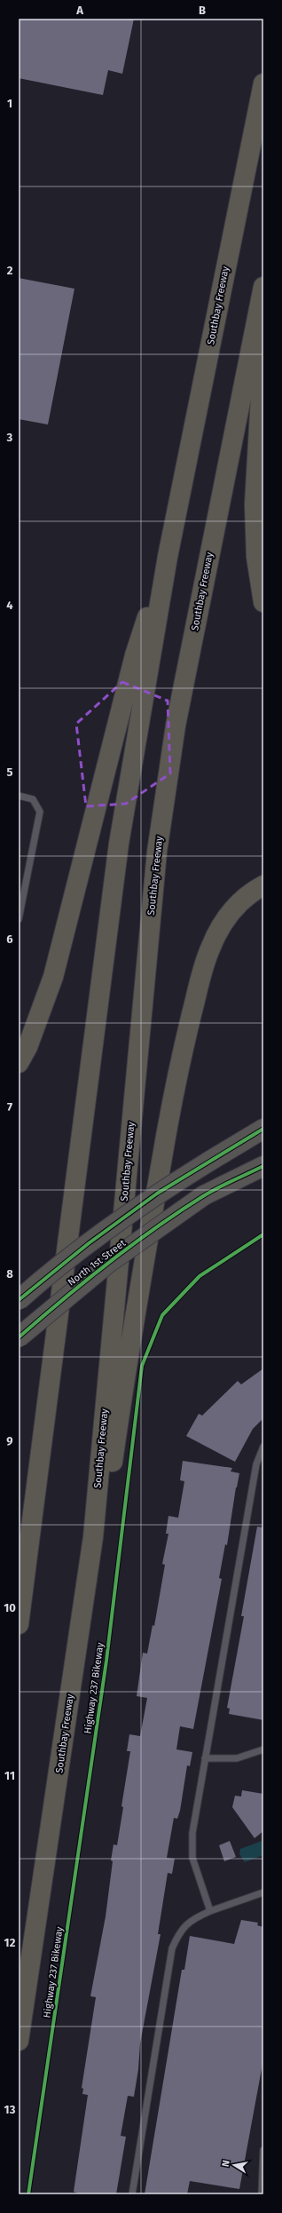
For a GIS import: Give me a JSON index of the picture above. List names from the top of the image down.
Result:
{
  "streets": {
    "highway": ["Southbay Freeway"],
    "main road": ["North 1st Street"],
    "cycle path": ["Highway 237 Bikeway"]
  },
  "north": "left",
  "grid": {
    "columns": ["A", "B"],
    "rows": [
      "1",
      "2",
      "3",
      "4",
      "5",
      "6",
      "7",
      "8",
      "9",
      "10",
      "11",
      "12",
      "13"
    ]
  }
}
